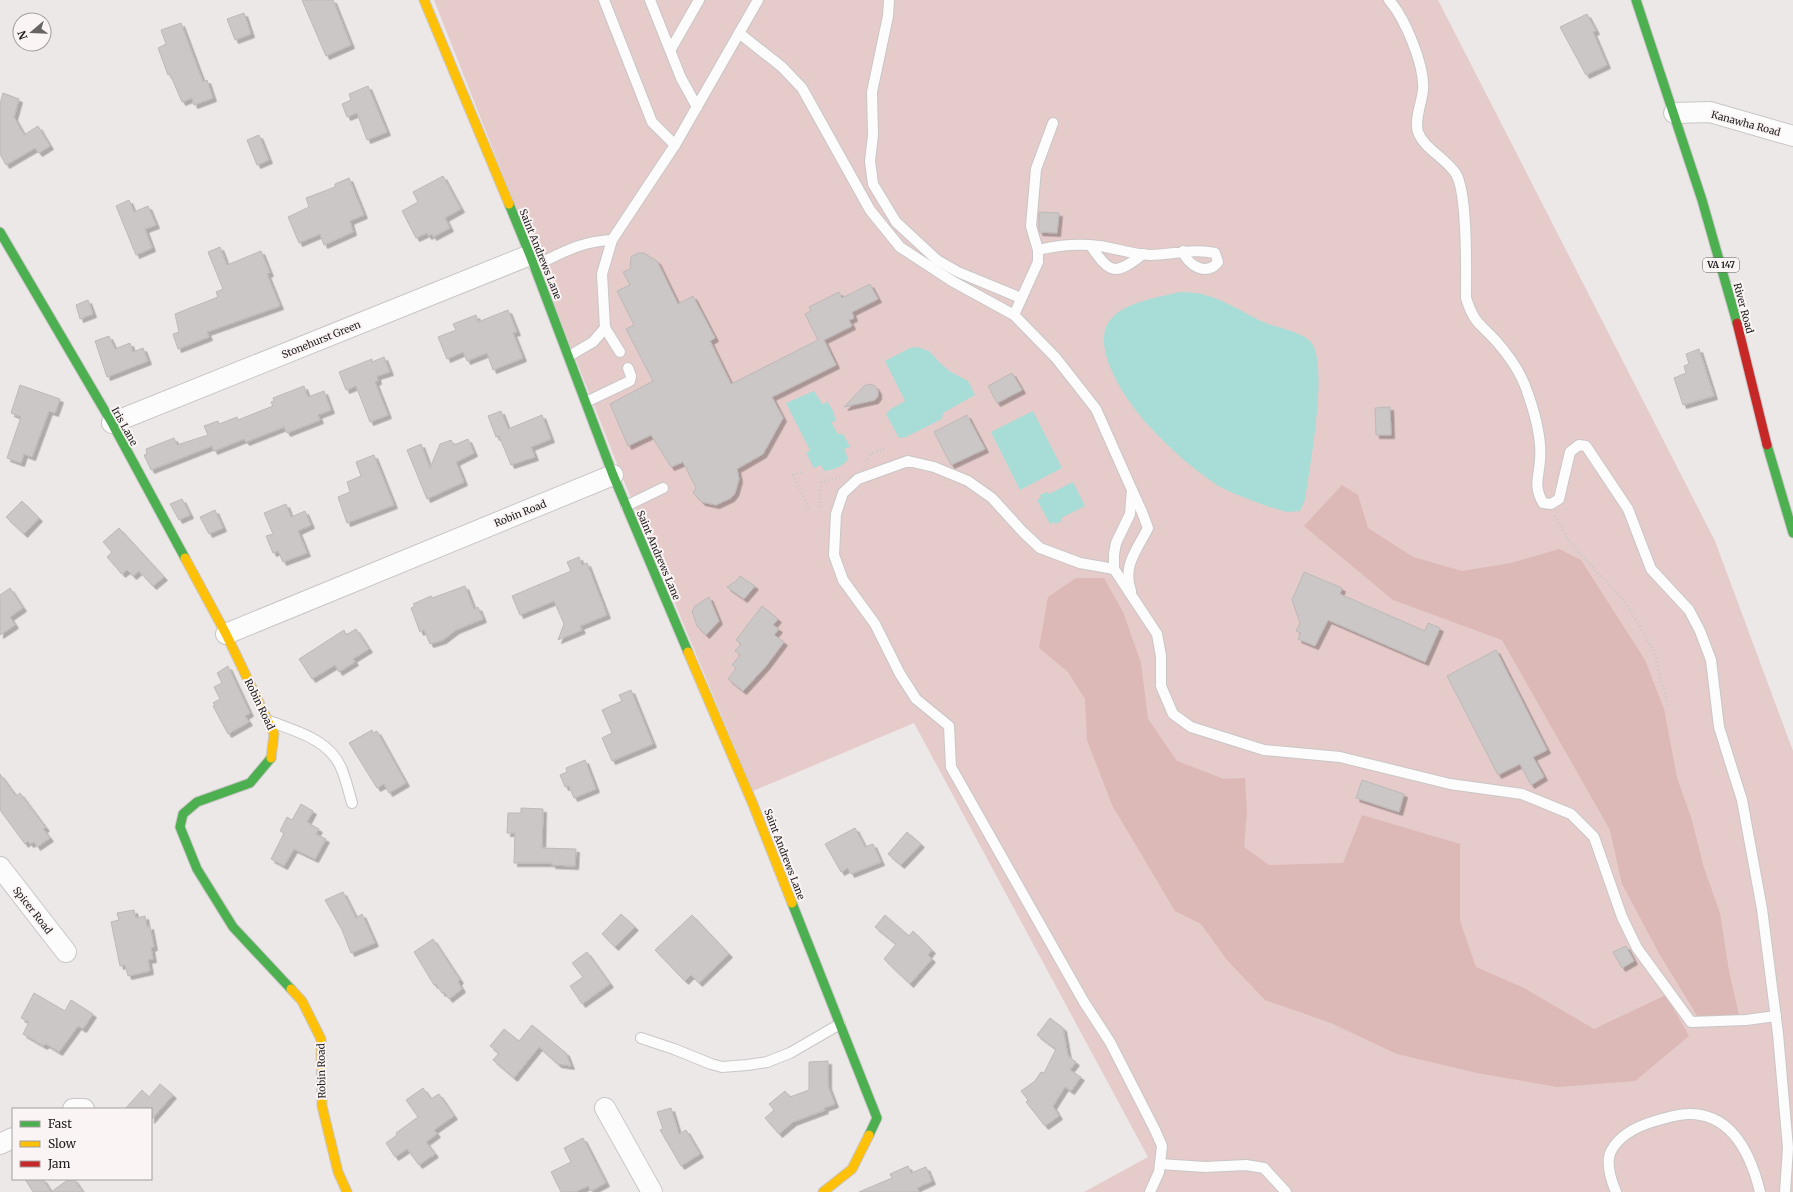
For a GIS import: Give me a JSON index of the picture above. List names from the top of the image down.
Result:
{
  "streets": {
    "street": [
      "Kanawha Road",
      "Saint Andrews Lane",
      "VA 147",
      "River Road",
      "Stonehurst Green",
      "Iris Lane",
      "Robin Road",
      "Spicer Road"
    ]
  },
  "crossings": [
    ["Kanawha Road", "River Road"],
    ["Saint Andrews Lane", "Stonehurst Green"],
    ["Saint Andrews Lane", "Robin Road"],
    ["Stonehurst Green", "Iris Lane"],
    ["Iris Lane", "Robin Road"]
  ],
  "legend": ["Fast", "Slow", "Jam"],
  "north": "left"
}
